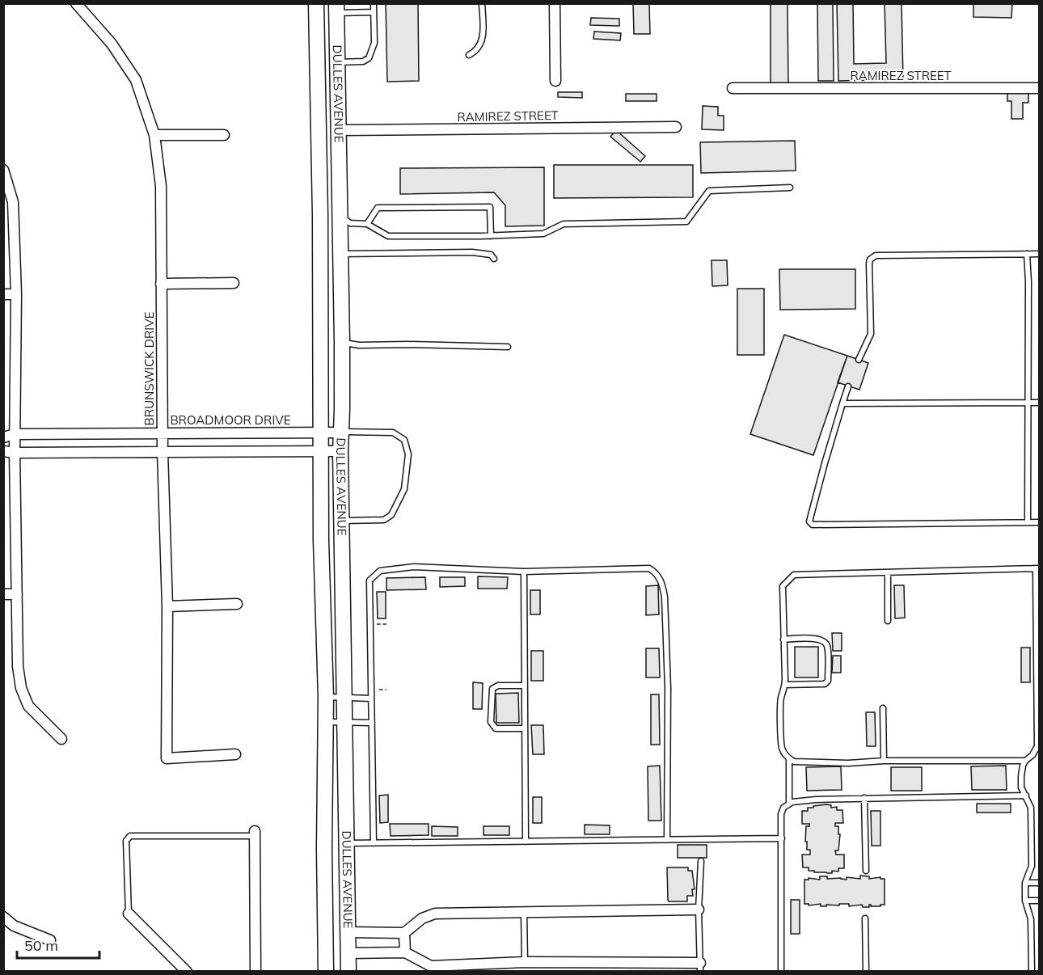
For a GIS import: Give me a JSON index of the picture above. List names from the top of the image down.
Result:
{
  "streets": {
    "main road": ["DULLES AVENUE"],
    "street": ["RAMIREZ STREET", "BRUNSWICK DRIVE", "BROADMOOR DRIVE"]
  },
  "crossings": [
    ["RAMIREZ STREET", "DULLES AVENUE"],
    ["DULLES AVENUE", "BROADMOOR DRIVE"],
    ["BRUNSWICK DRIVE", "BROADMOOR DRIVE"]
  ],
  "scale_bar": "50 m"
}
